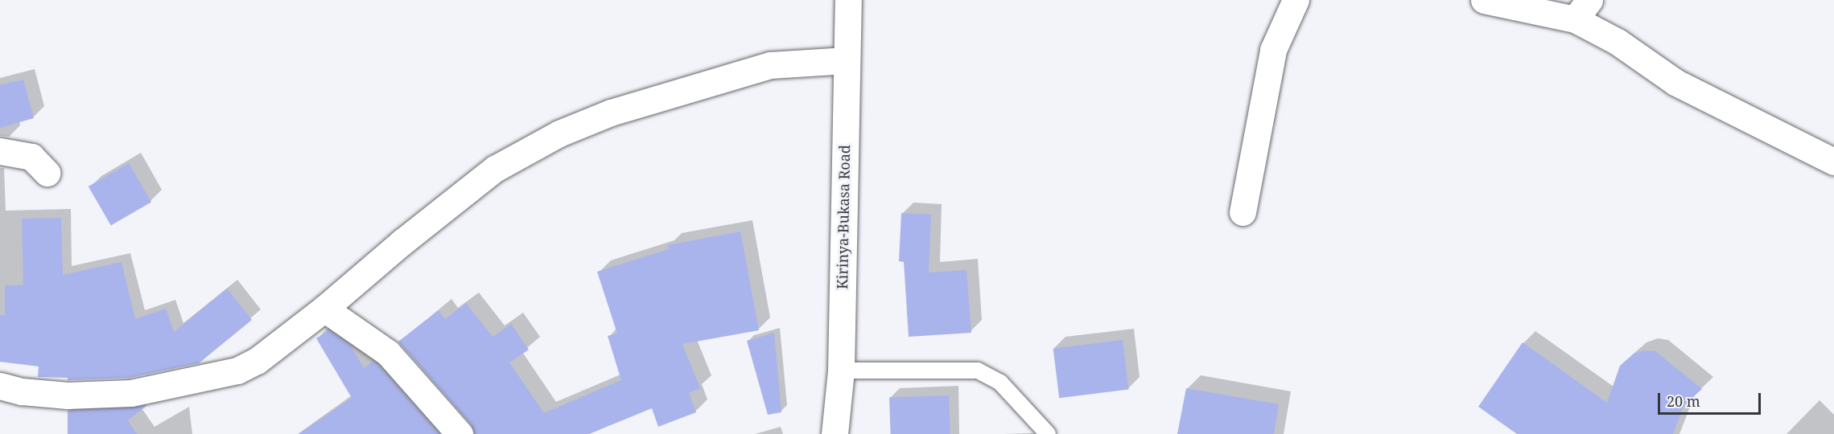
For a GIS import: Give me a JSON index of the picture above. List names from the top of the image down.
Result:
{
  "streets": {
    "street": ["Kirinya-Bukasa Road"]
  },
  "scale_bar": "20 m"
}
